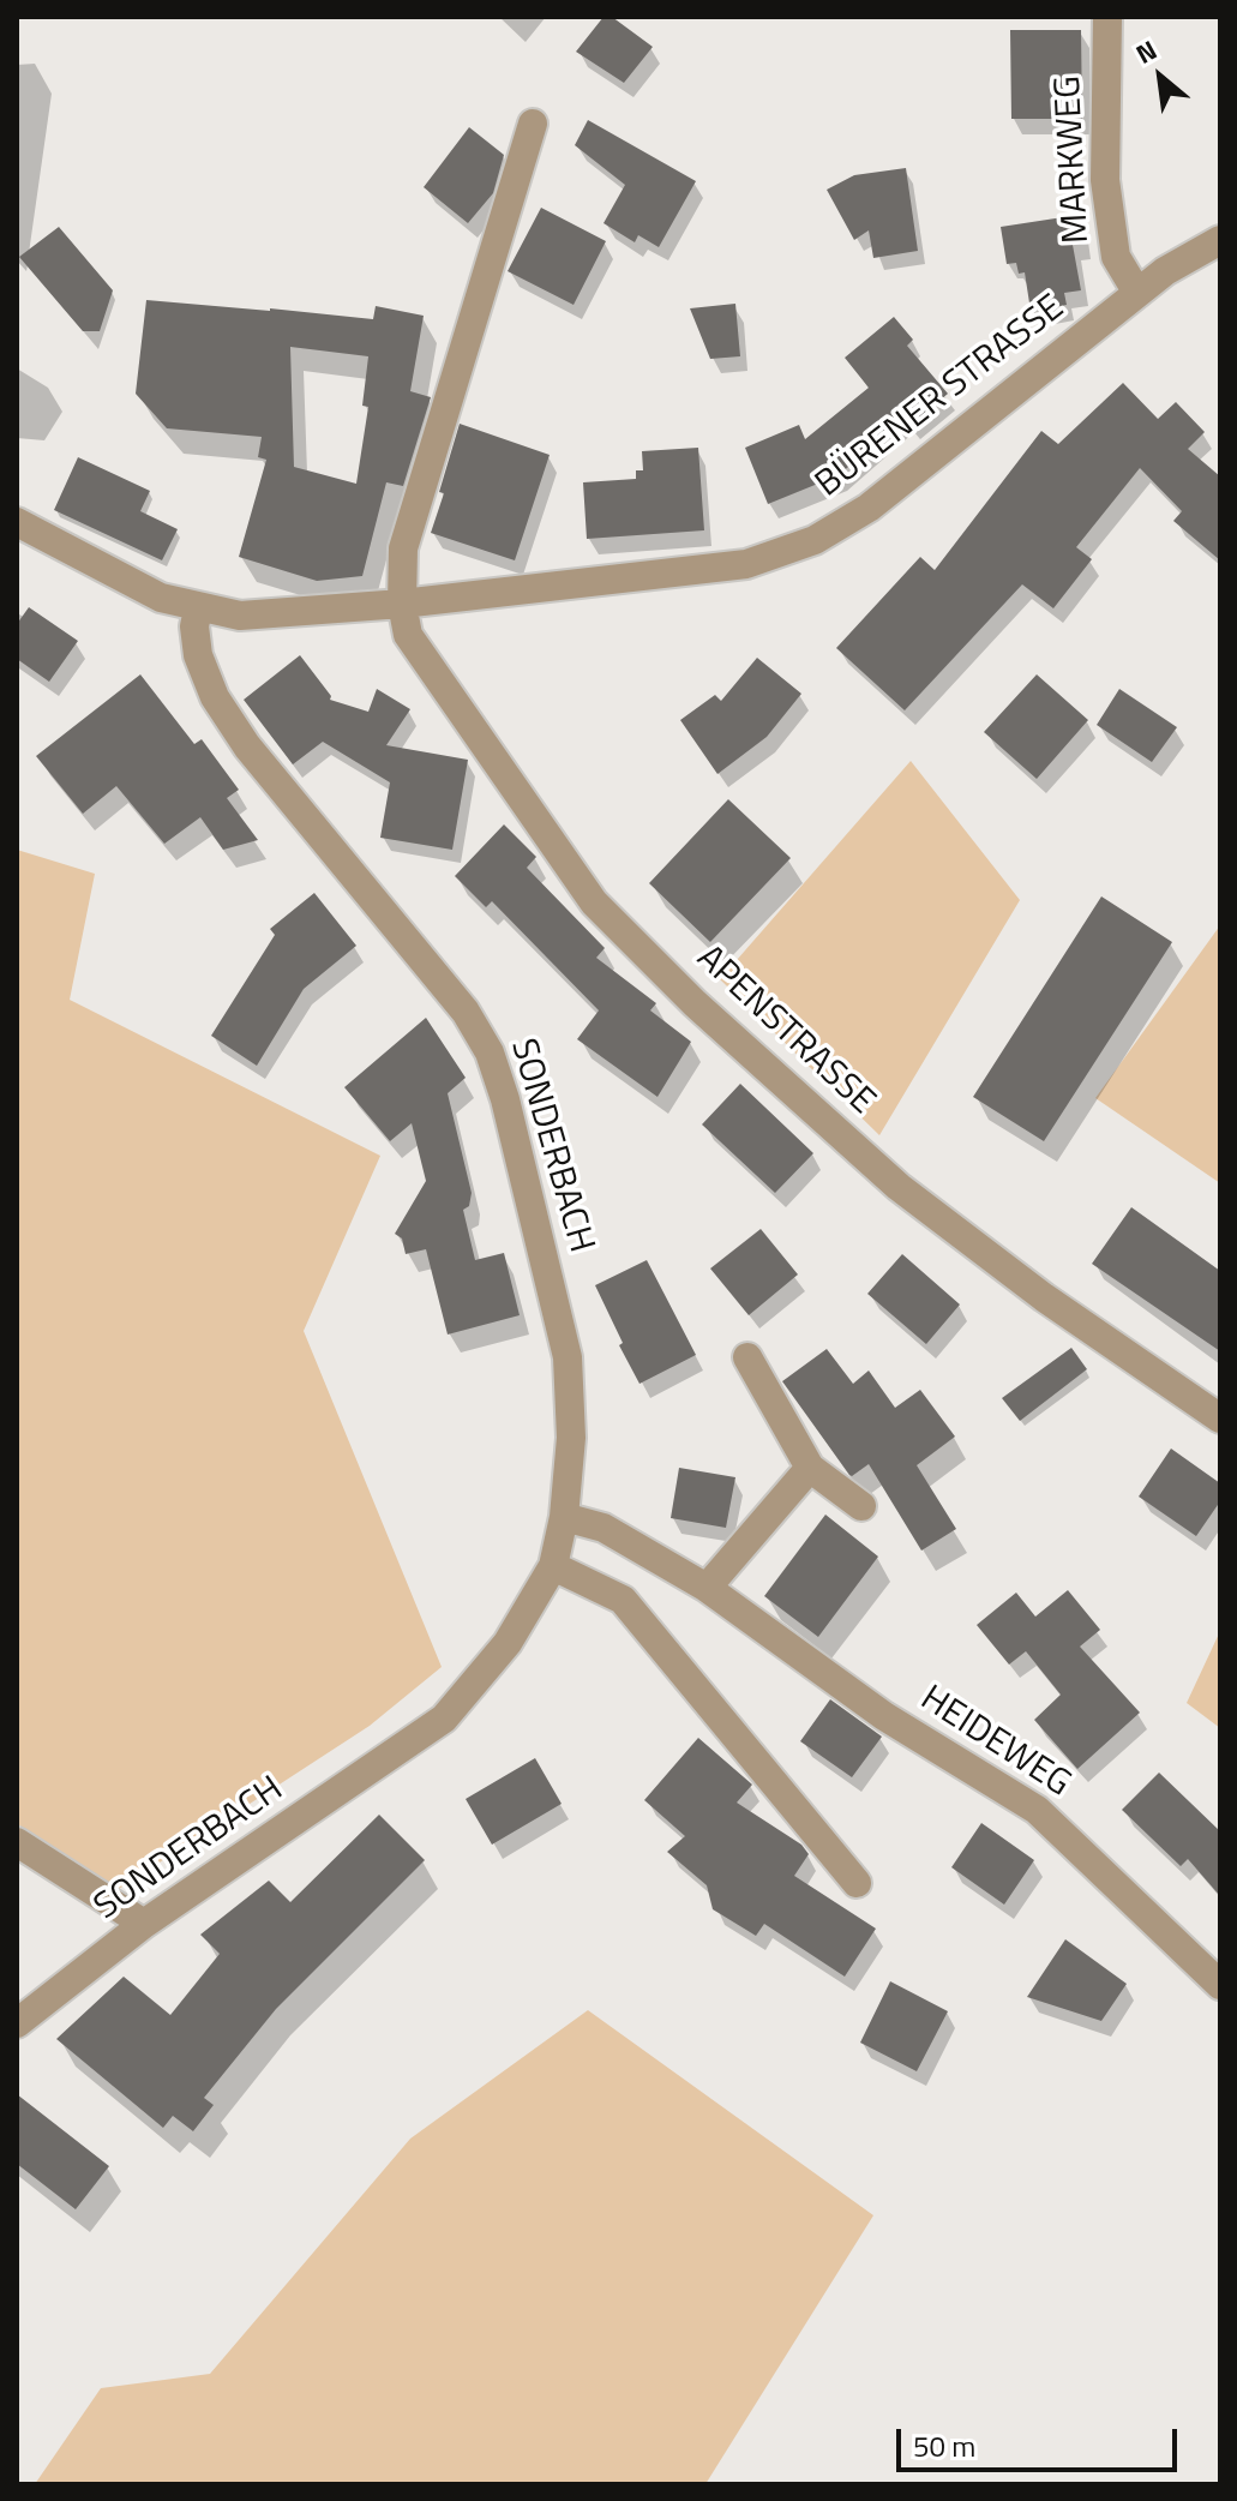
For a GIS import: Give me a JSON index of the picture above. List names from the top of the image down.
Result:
{
  "streets": {
    "street": [
      "MARKWEG",
      "BÜRENER STRASSE",
      "APENSTRASSE",
      "SONDERBACH",
      "HEIDEWEG"
    ]
  },
  "crossings": [
    ["MARKWEG", "BÜRENER STRASSE"],
    ["BÜRENER STRASSE", "APENSTRASSE"],
    ["BÜRENER STRASSE", "SONDERBACH"],
    ["SONDERBACH", "HEIDEWEG"]
  ],
  "scale_bar": "50 m",
  "north": "top left"
}
